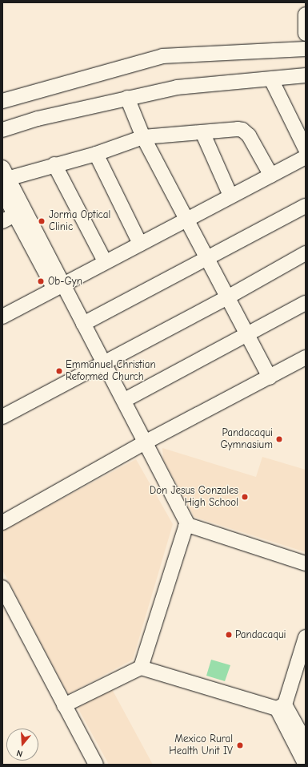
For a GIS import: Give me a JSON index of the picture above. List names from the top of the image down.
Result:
{
  "places": [
    "Jorma Optical Clinic",
    "Ob-Gyn",
    "Emmanuel Christian Reformed Church",
    "Pandacaqui Gymnasium",
    "Don Jesus Gonzales High School",
    "Pandacaqui",
    "Mexico Rural Health Unit IV"
  ],
  "north": "bottom"
}
